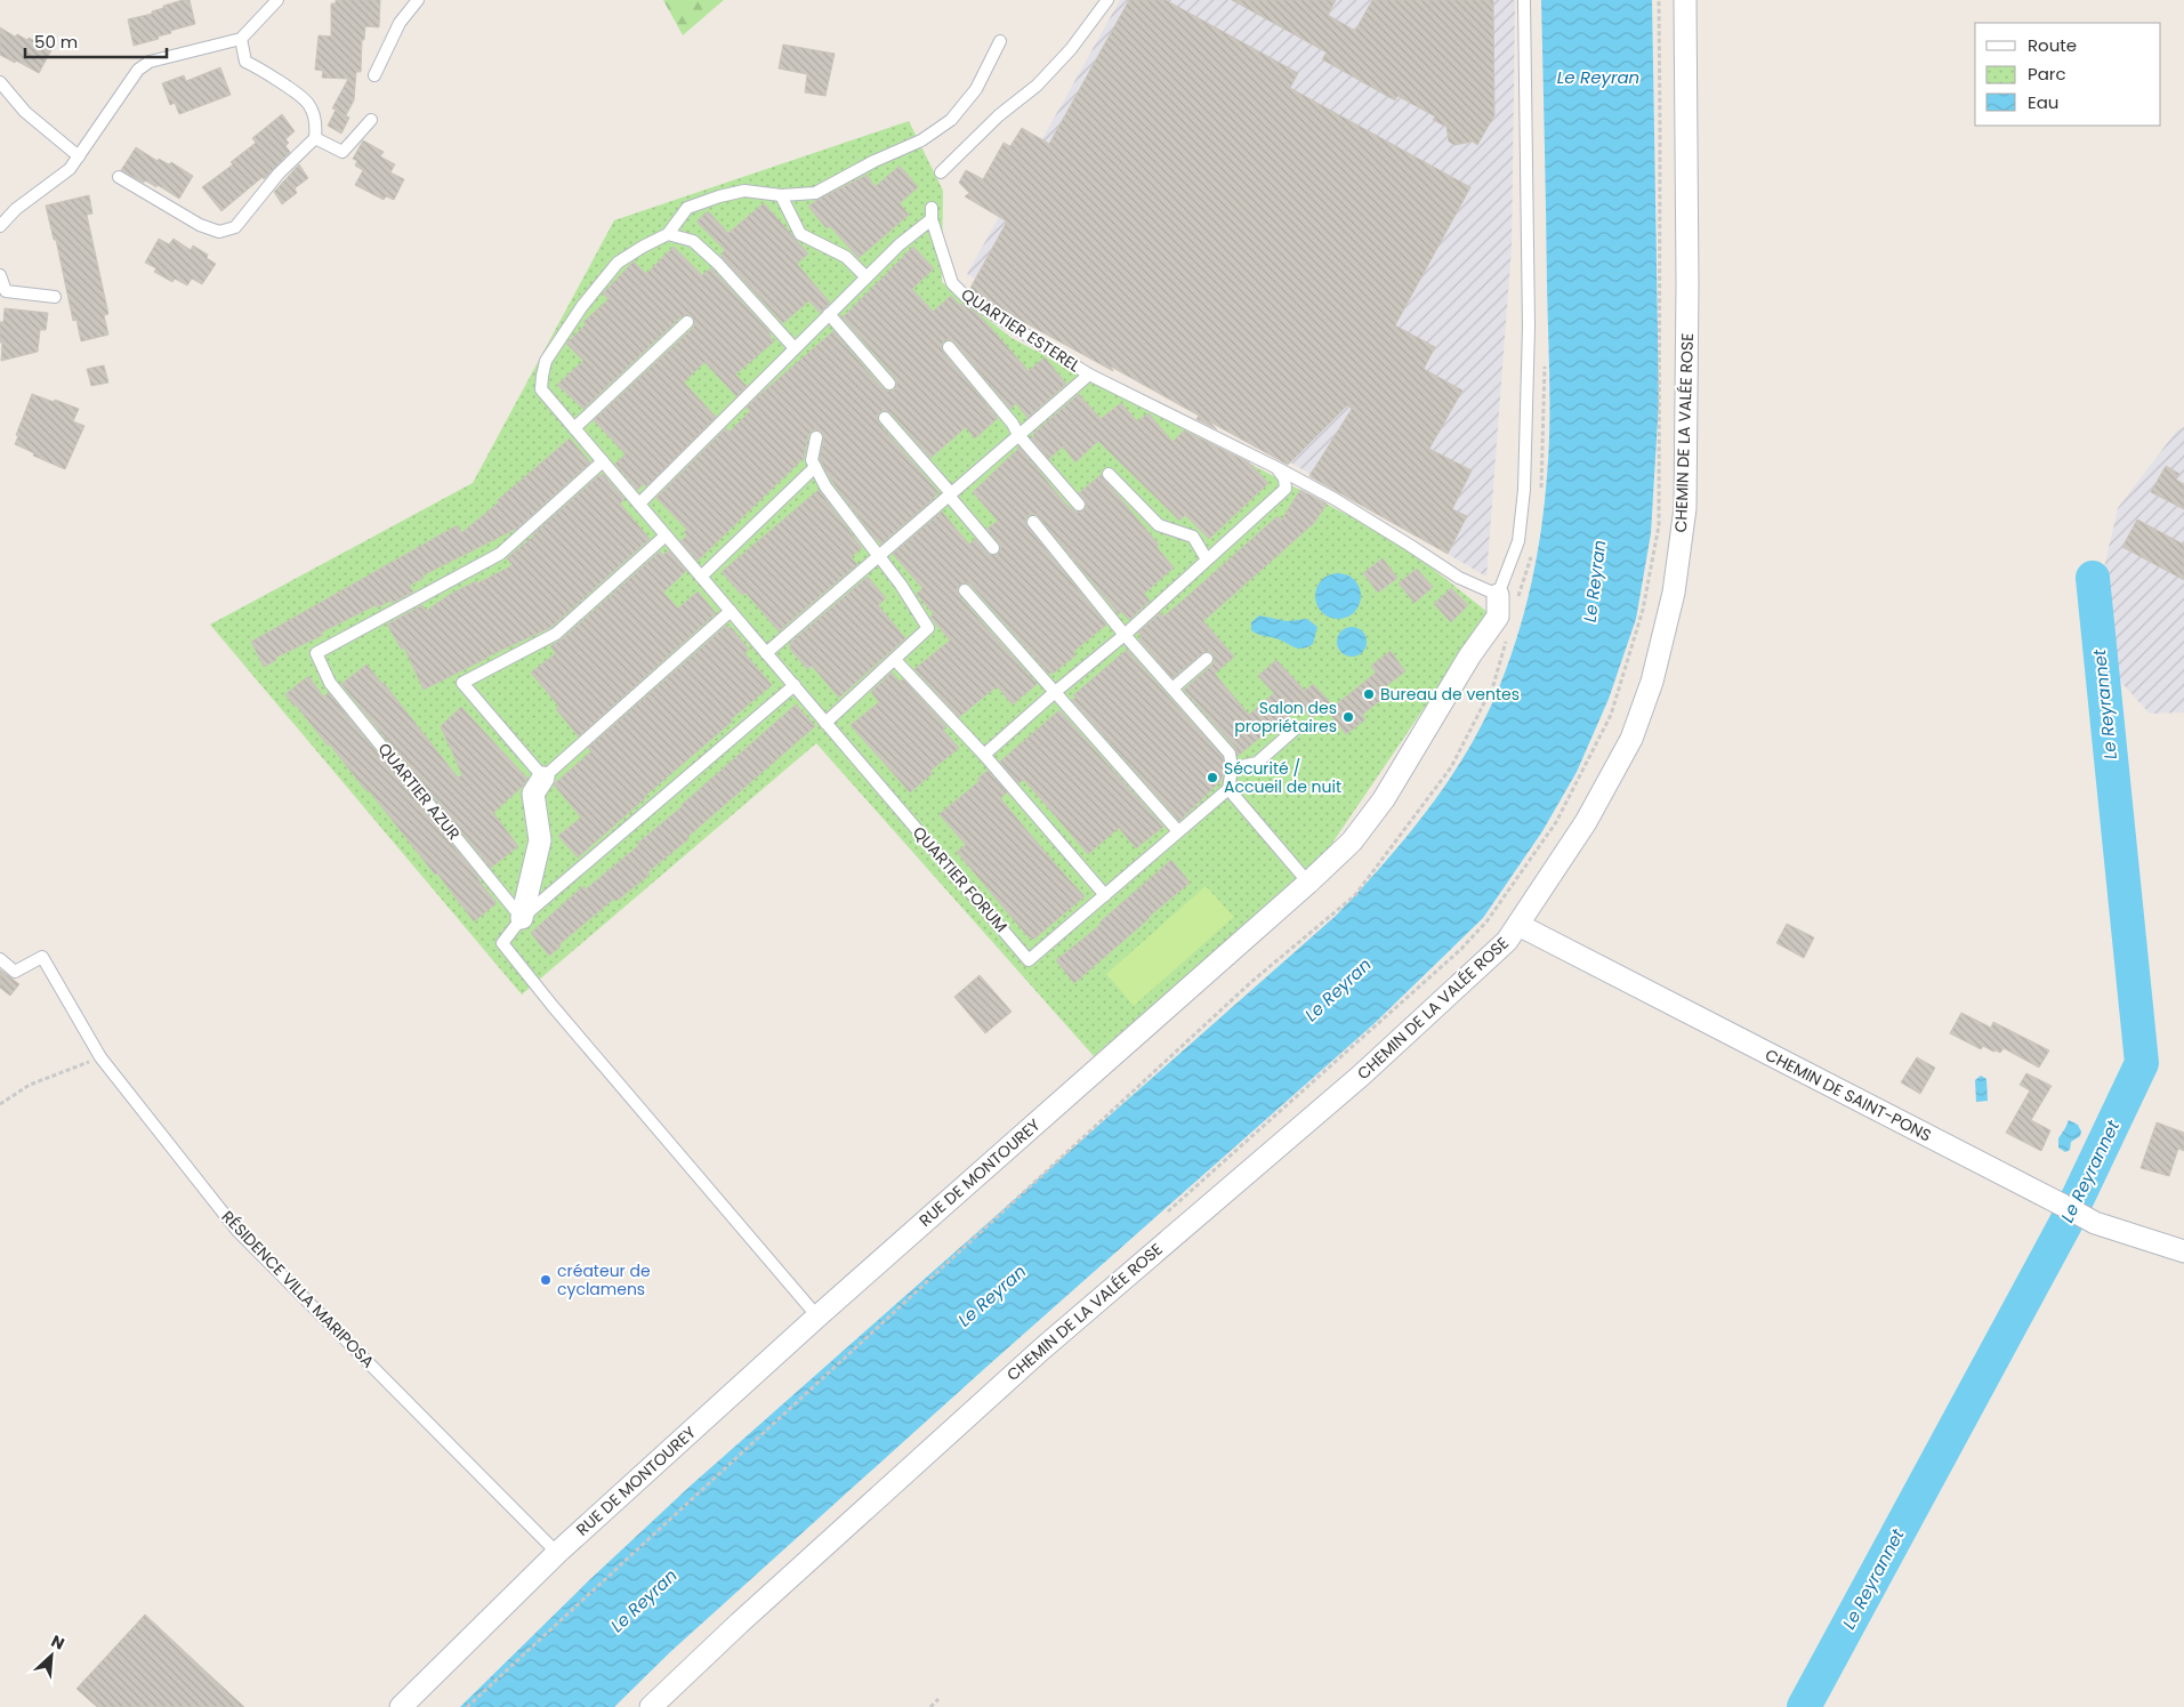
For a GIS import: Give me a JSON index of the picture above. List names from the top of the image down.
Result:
{
  "streets": {
    "street": ["CHEMIN DE LA VALÉE ROSE", "CHEMIN DE SAINT-PONS", "RUE DE MONTOUREY"],
    "lane": [
      "QUARTIER ESTEREL",
      "QUARTIER AZUR",
      "QUARTIER FORUM",
      "RÉSIDENCE VILLA MARIPOSA"
    ]
  },
  "crossings": [
    ["CHEMIN DE LA VALÉE ROSE", "CHEMIN DE SAINT-PONS"],
    ["RUE DE MONTOUREY", "RÉSIDENCE VILLA MARIPOSA"]
  ],
  "water": ["Le Reyran", "Le Reyrannet"],
  "places": [
    "Bureau de ventes",
    "Salon des propriétaires",
    "Sécurité / Accueil de nuit",
    "créateur de cyclamens"
  ],
  "legend": ["Route", "Parc", "Eau"],
  "scale_bar": "50 m",
  "north": "top right"
}
